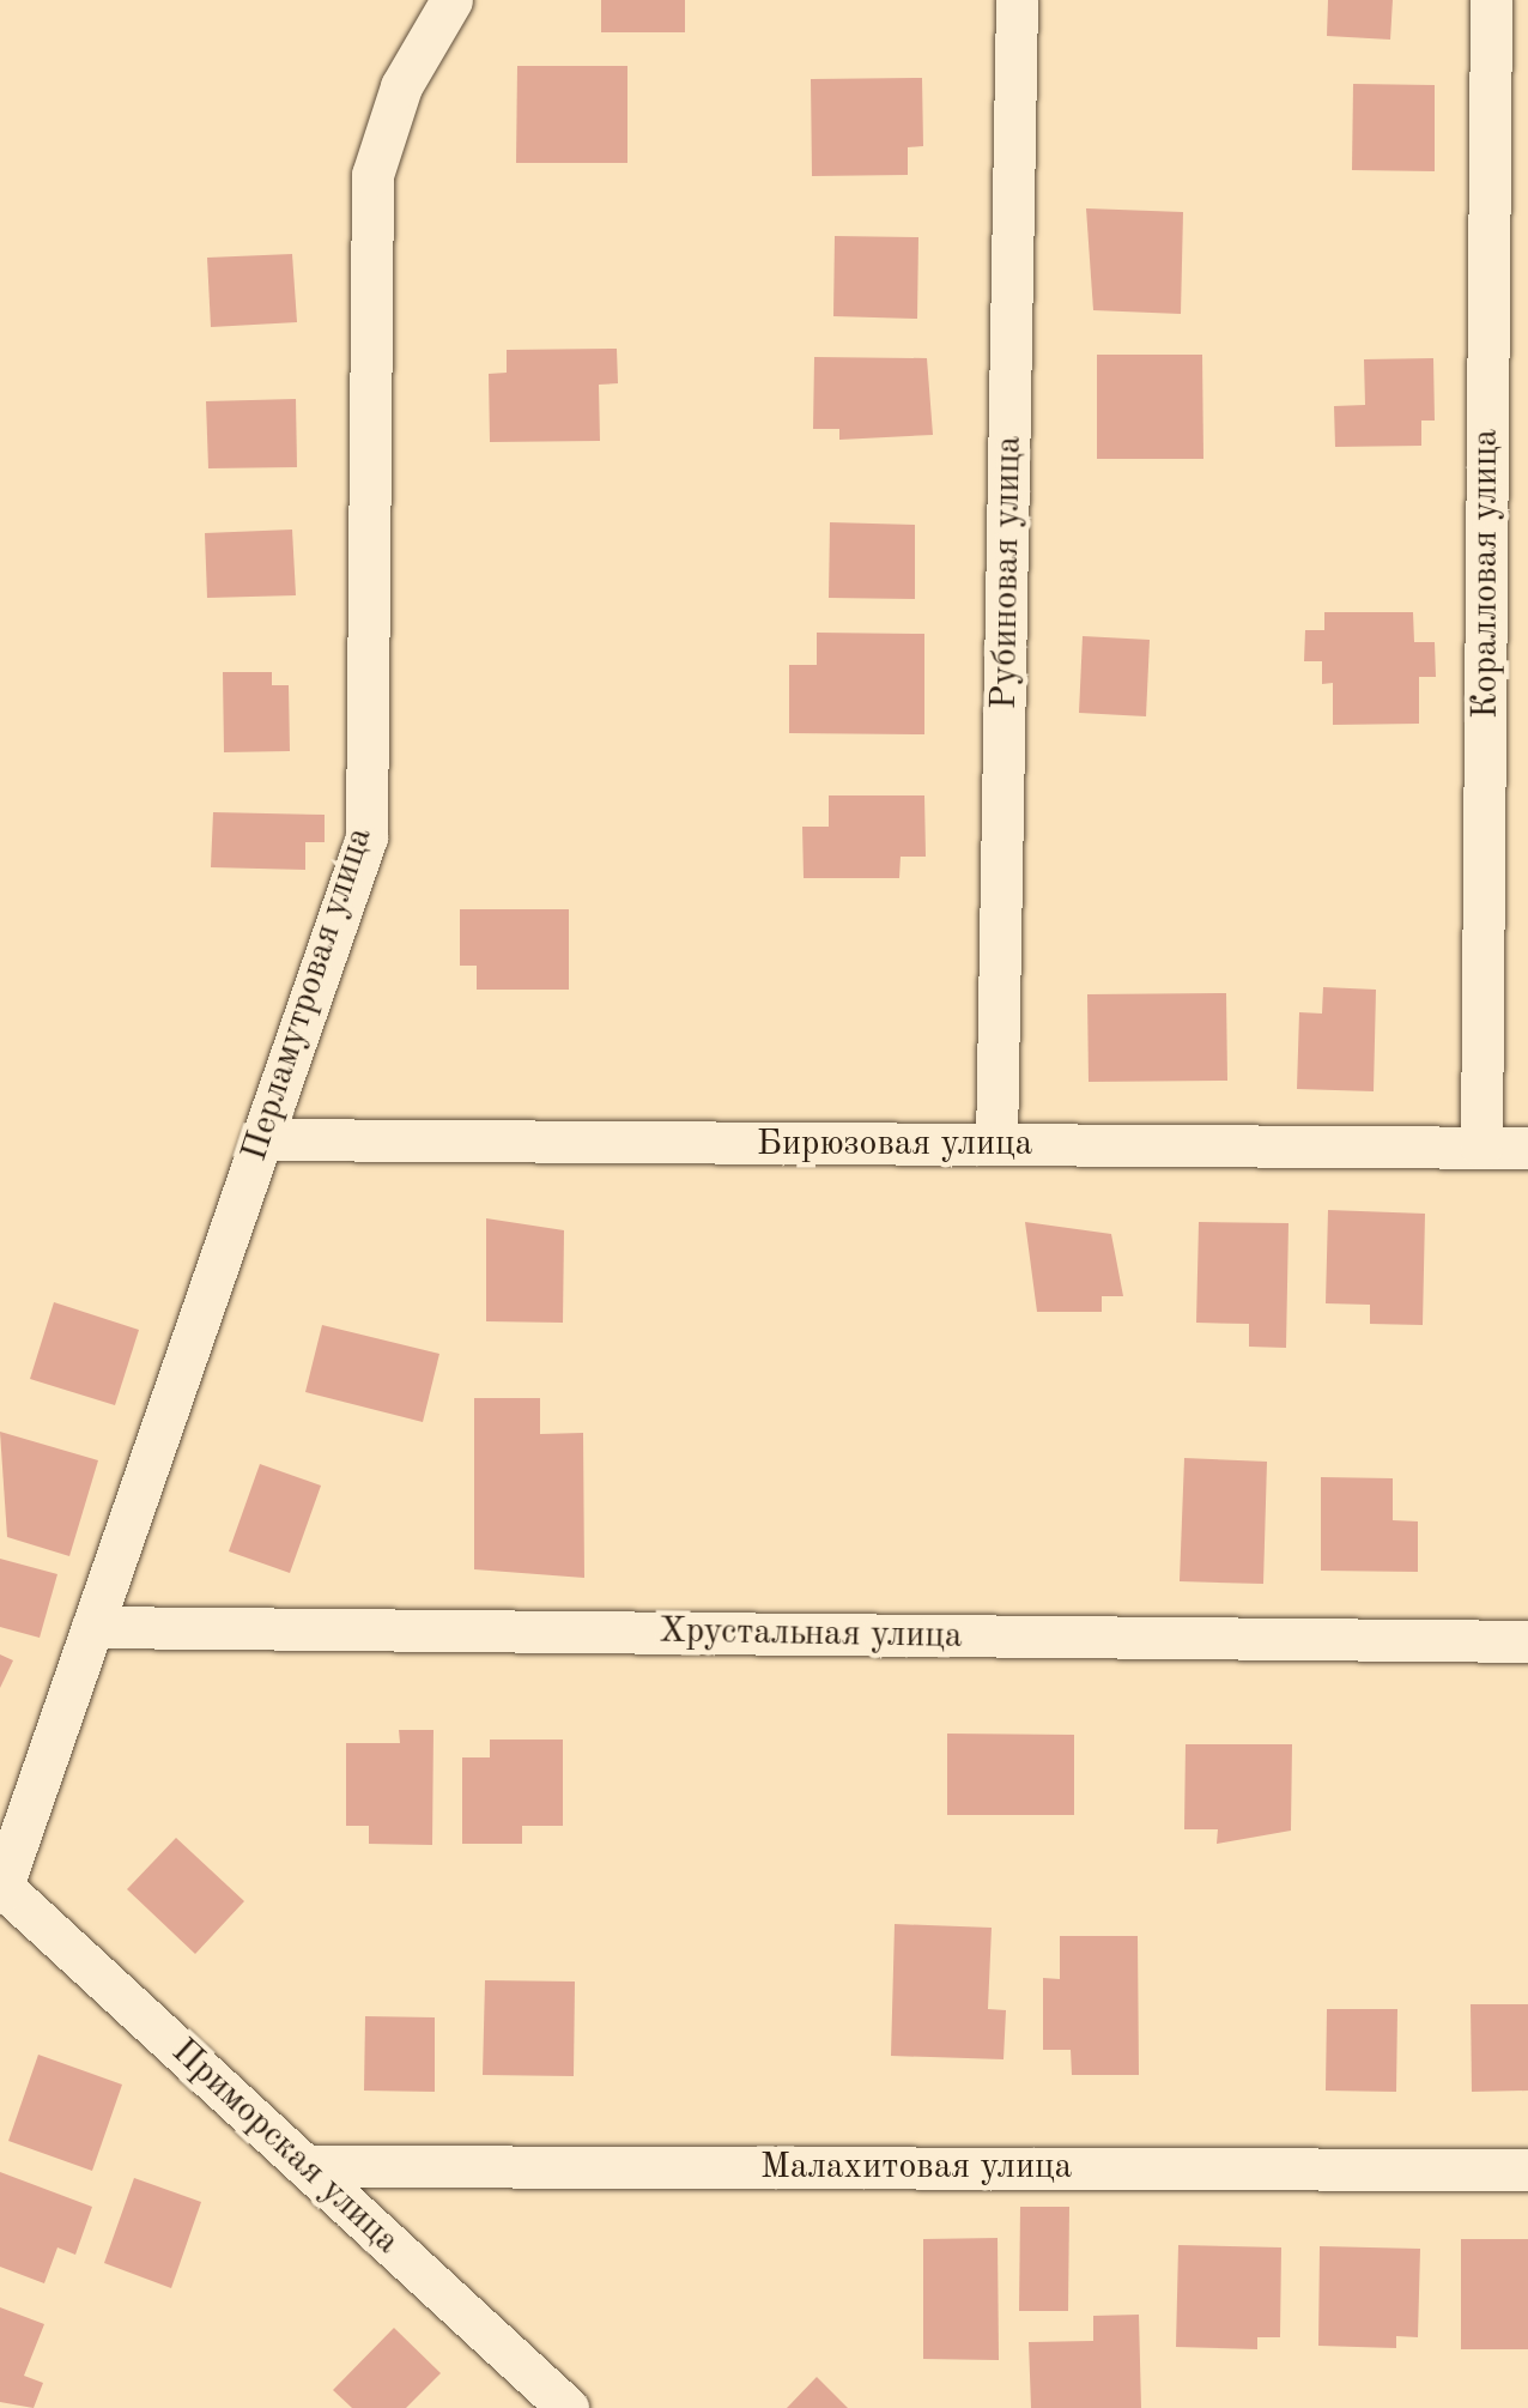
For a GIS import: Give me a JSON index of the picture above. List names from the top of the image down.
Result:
{
  "streets": {
    "street": [
      "Рубиновая улица",
      "Коралловая улица",
      "Перламутровая улица",
      "Бирюзовая улица",
      "Хрустальная улица",
      "Приморская улица",
      "Малахитовая улица"
    ]
  },
  "crossings": [
    ["Рубиновая улица", "Бирюзовая улица"],
    ["Коралловая улица", "Бирюзовая улица"],
    ["Перламутровая улица", "Бирюзовая улица"],
    ["Перламутровая улица", "Хрустальная улица"],
    ["Перламутровая улица", "Приморская улица"],
    ["Приморская улица", "Малахитовая улица"]
  ]
}
